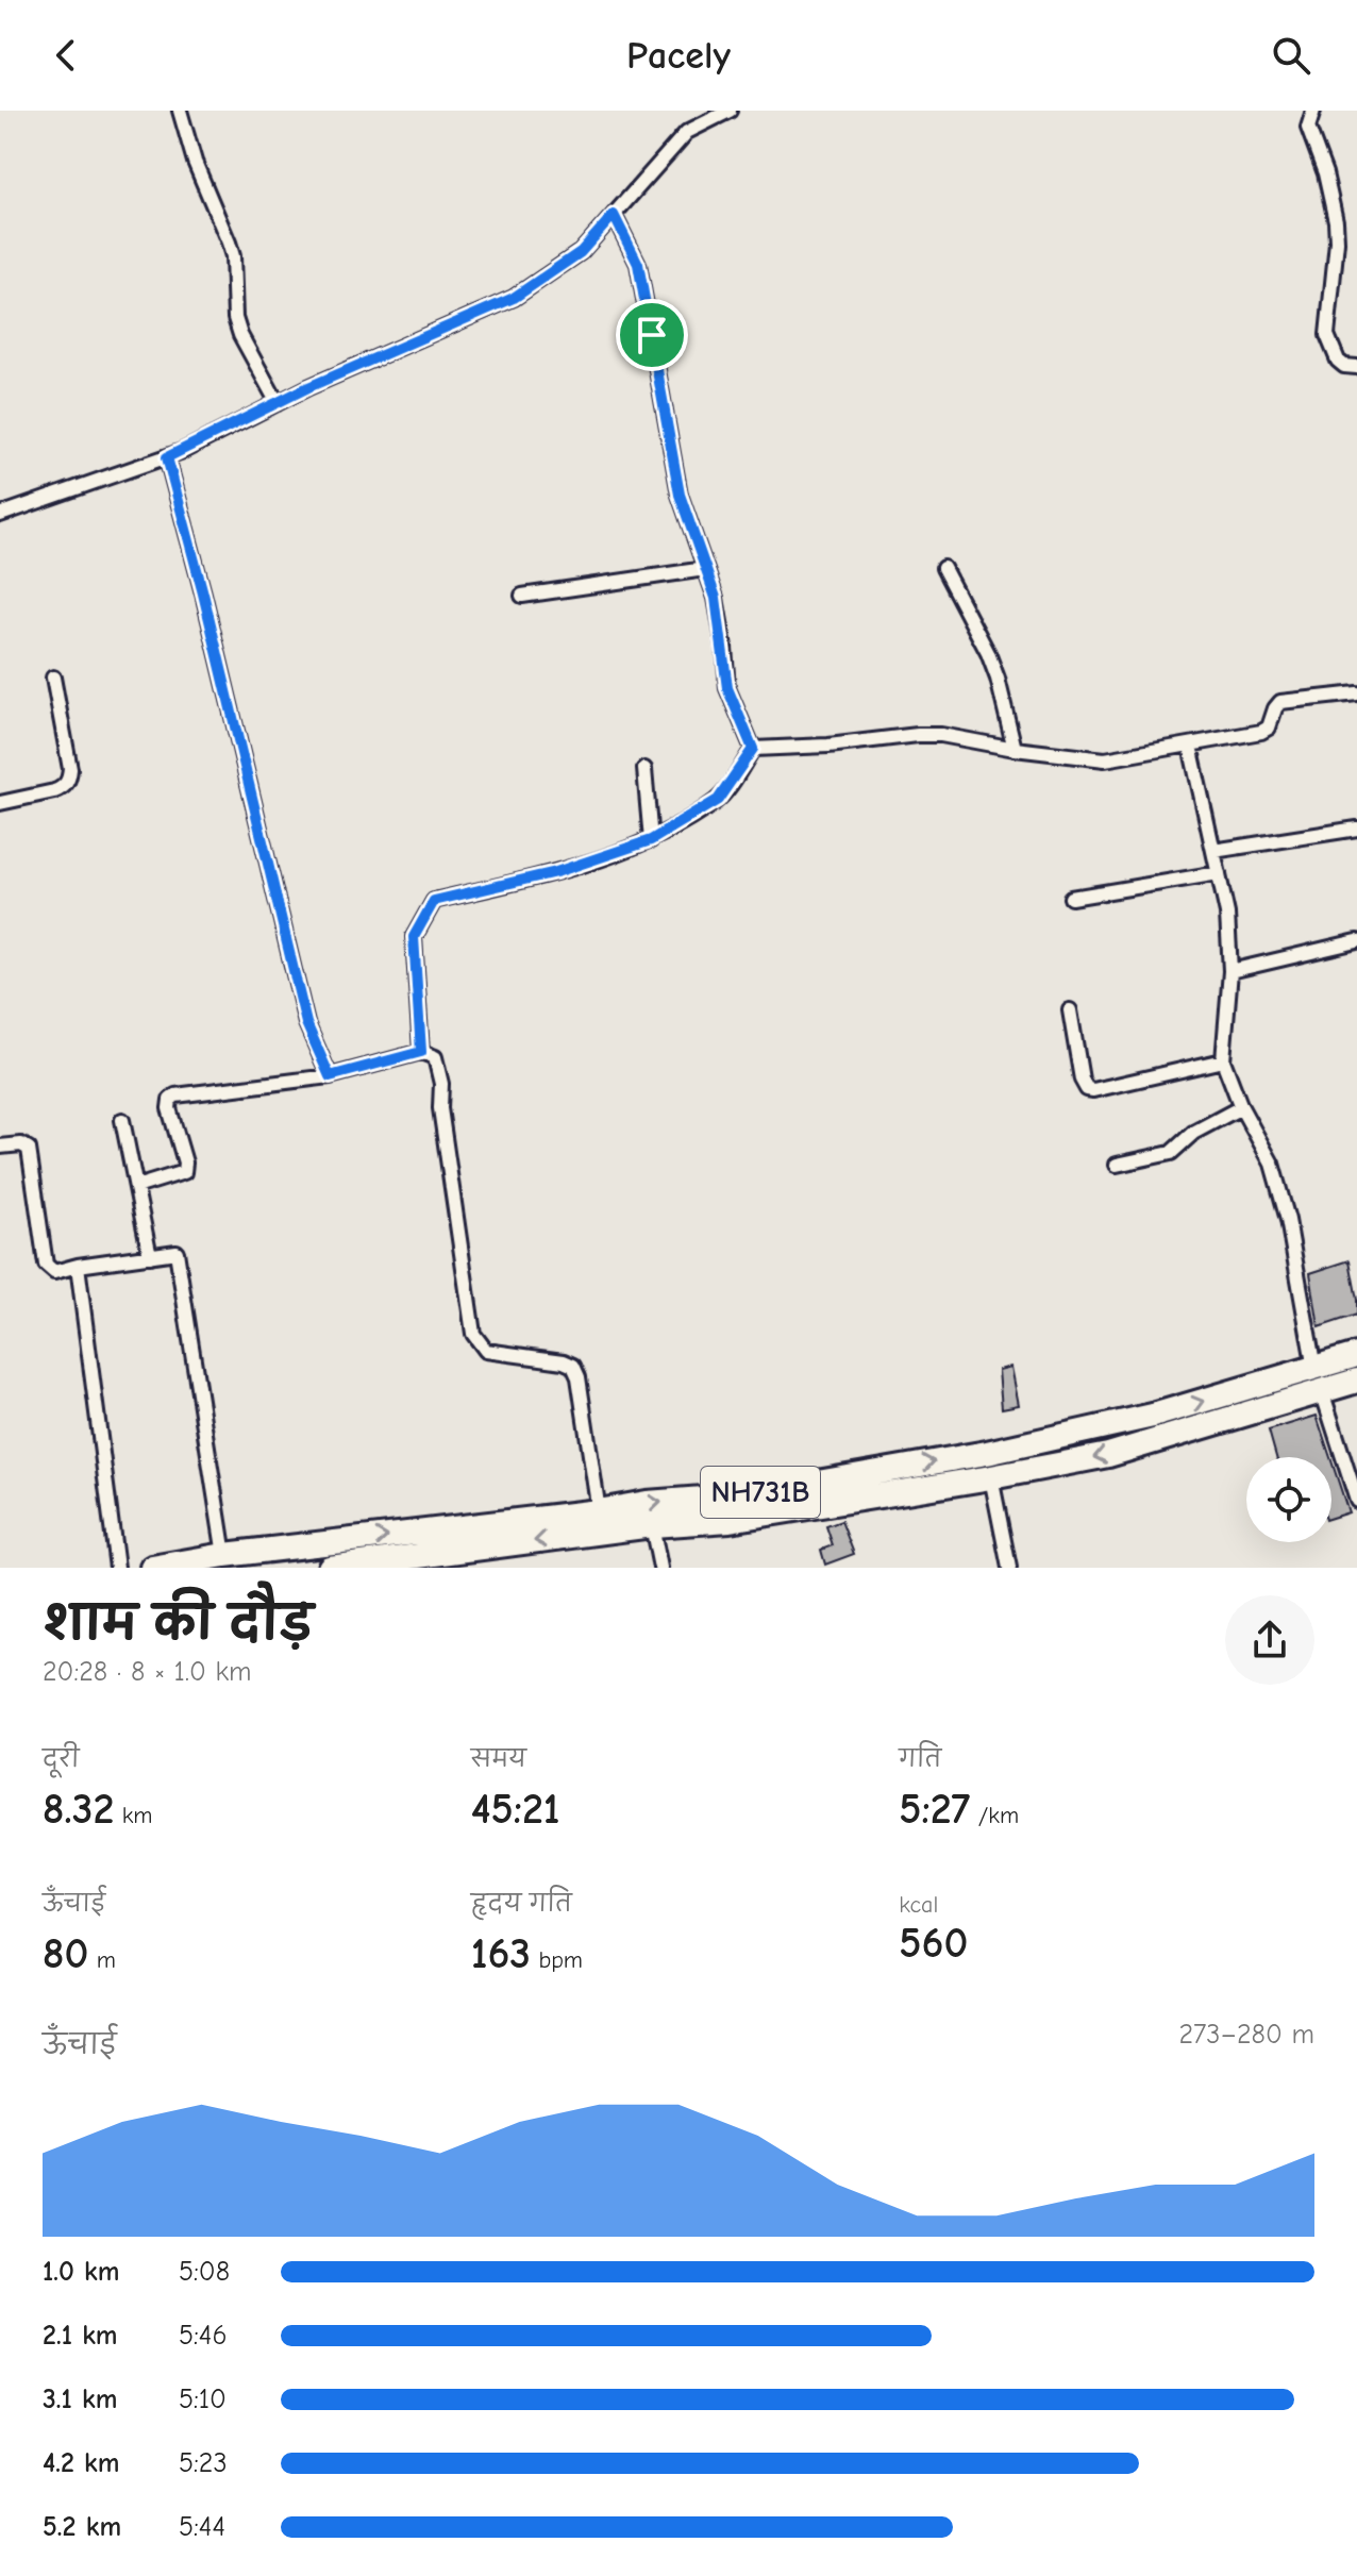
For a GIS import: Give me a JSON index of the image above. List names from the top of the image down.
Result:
{
  "streets": {
    "highway": ["NH731B"]
  },
  "page": {
    "header": "Pacely",
    "heading": ["शाम की दौड़", "20:28 · 8 × 1.0 km"],
    "stats": [
      ["दूरी", "8.32 km"],
      ["समय", "45:21"],
      ["गति", "5:27 /km"],
      ["ऊँचाई", "80 m"],
      ["हृदय गति", "163 bpm"],
      ["kcal", "560"]
    ],
    "chart": ["ऊँचाई", "273–280 m"],
    "list": [
      {
        "name": "1.0 km",
        "note": "5:08"
      },
      {
        "name": "2.1 km",
        "note": "5:46"
      },
      {
        "name": "3.1 km",
        "note": "5:10"
      },
      {
        "name": "4.2 km",
        "note": "5:23"
      },
      {
        "name": "5.2 km",
        "note": "5:44"
      }
    ]
  }
}
